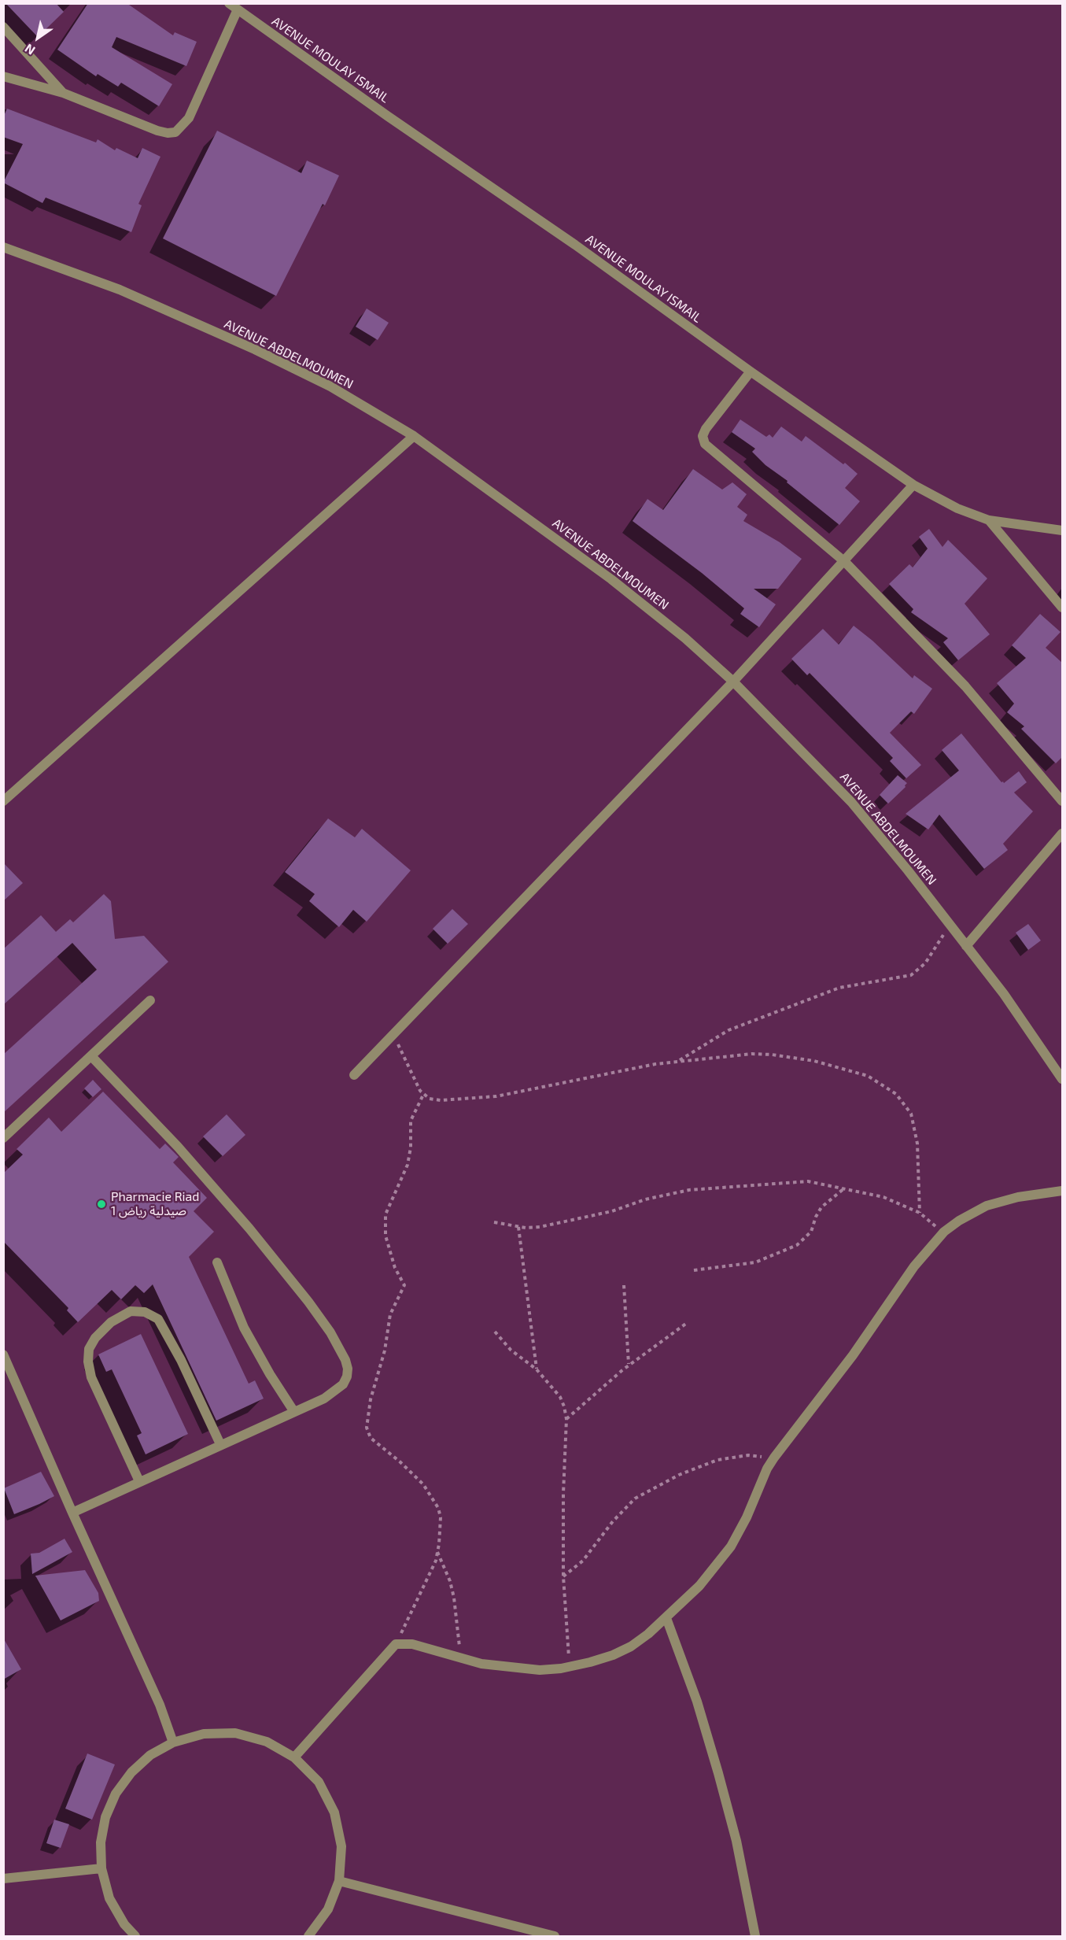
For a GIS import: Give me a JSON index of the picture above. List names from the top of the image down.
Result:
{
  "streets": {
    "street": ["AVENUE MOULAY ISMAIL", "AVENUE ABDELMOUMEN"]
  },
  "places": ["Pharmacie Riad 1 صيدلية رياض"],
  "north": "bottom left"
}
